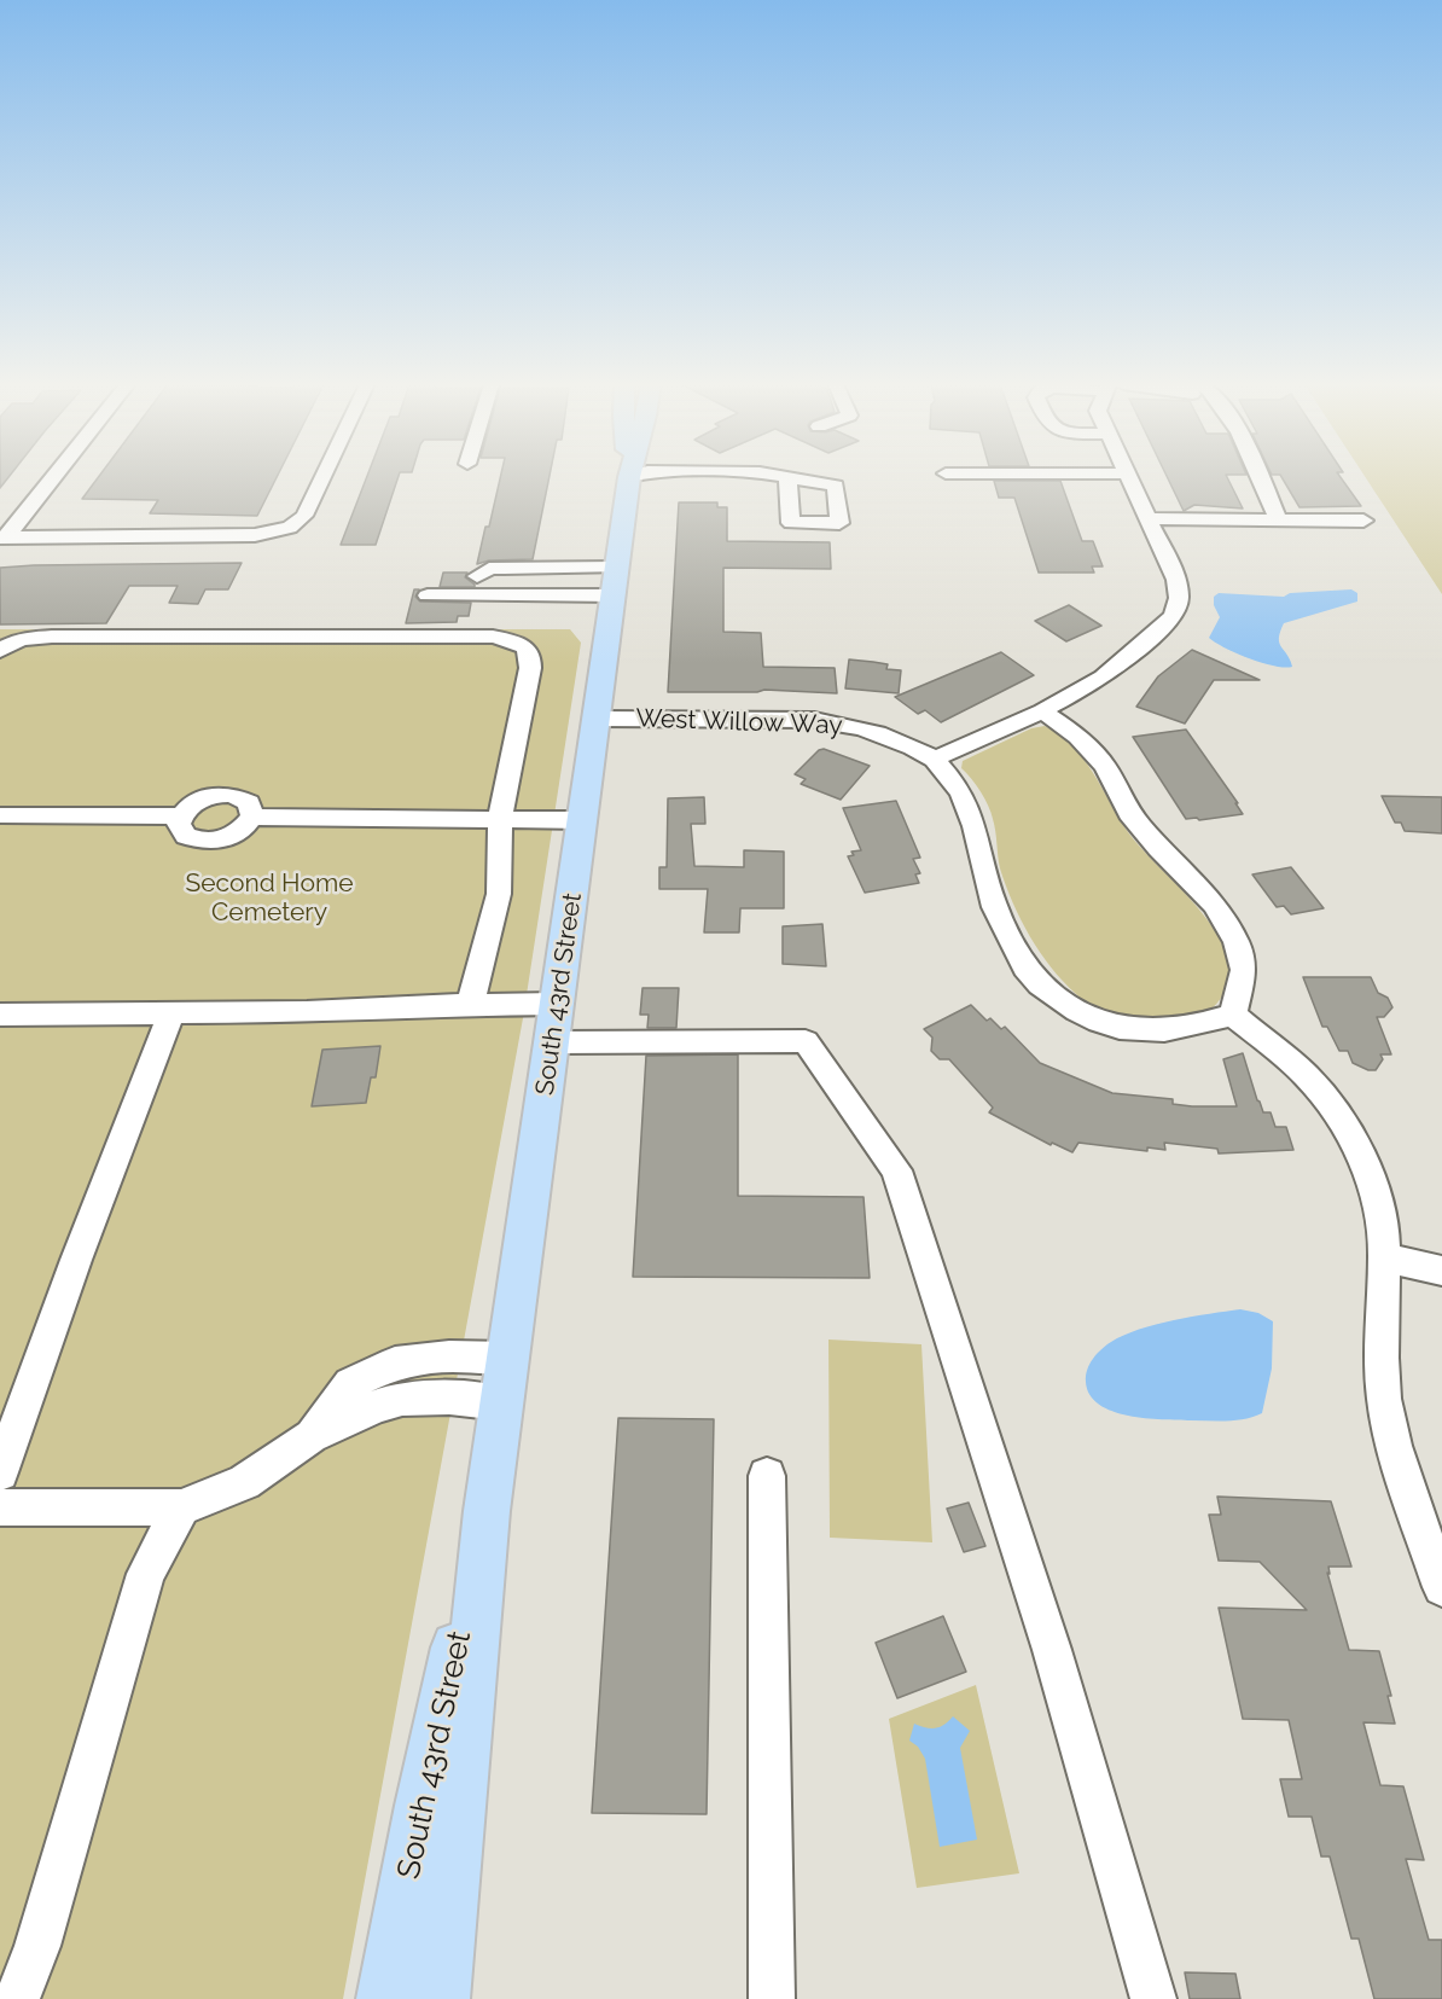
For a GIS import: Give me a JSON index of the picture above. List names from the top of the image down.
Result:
{
  "streets": {
    "main road": ["South 43rd Street"],
    "street": ["West Willow Way"]
  },
  "crossings": [
    ["West Willow Way", "South 43rd Street"]
  ],
  "parks": ["Second Home Cemetery"]
}
